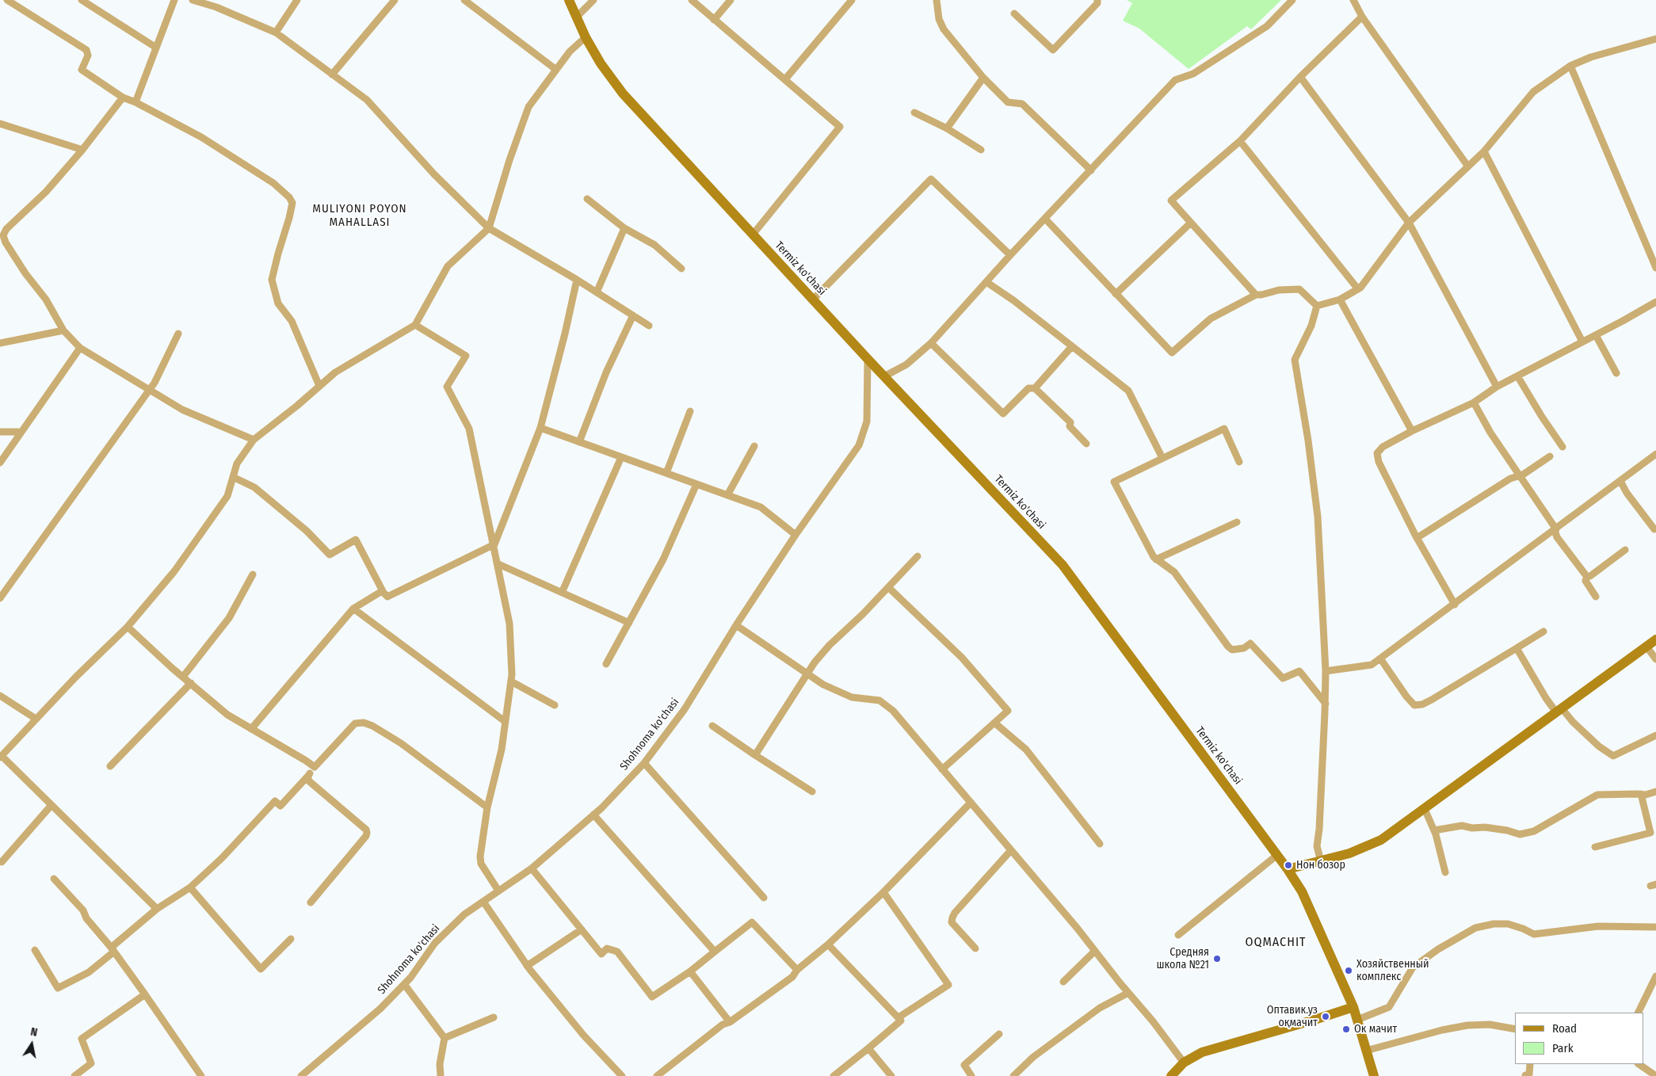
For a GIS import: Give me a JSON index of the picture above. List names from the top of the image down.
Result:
{
  "streets": {
    "main road": ["Termiz ko'chasi"],
    "street": ["Shohnoma ko'chasi"]
  },
  "crossings": [
    ["Termiz ko'chasi", "Shohnoma ko'chasi"]
  ],
  "districts": ["MULIYONI POYON MAHALLASI", "OQMACHIT"],
  "places": [
    "Нон бозор",
    "Средняя школа №21",
    "Хозяйственный комплекс",
    "Оптавик.уз оқмачит",
    "Ок мачит"
  ],
  "legend": ["Road", "Park"],
  "north": "top"
}
